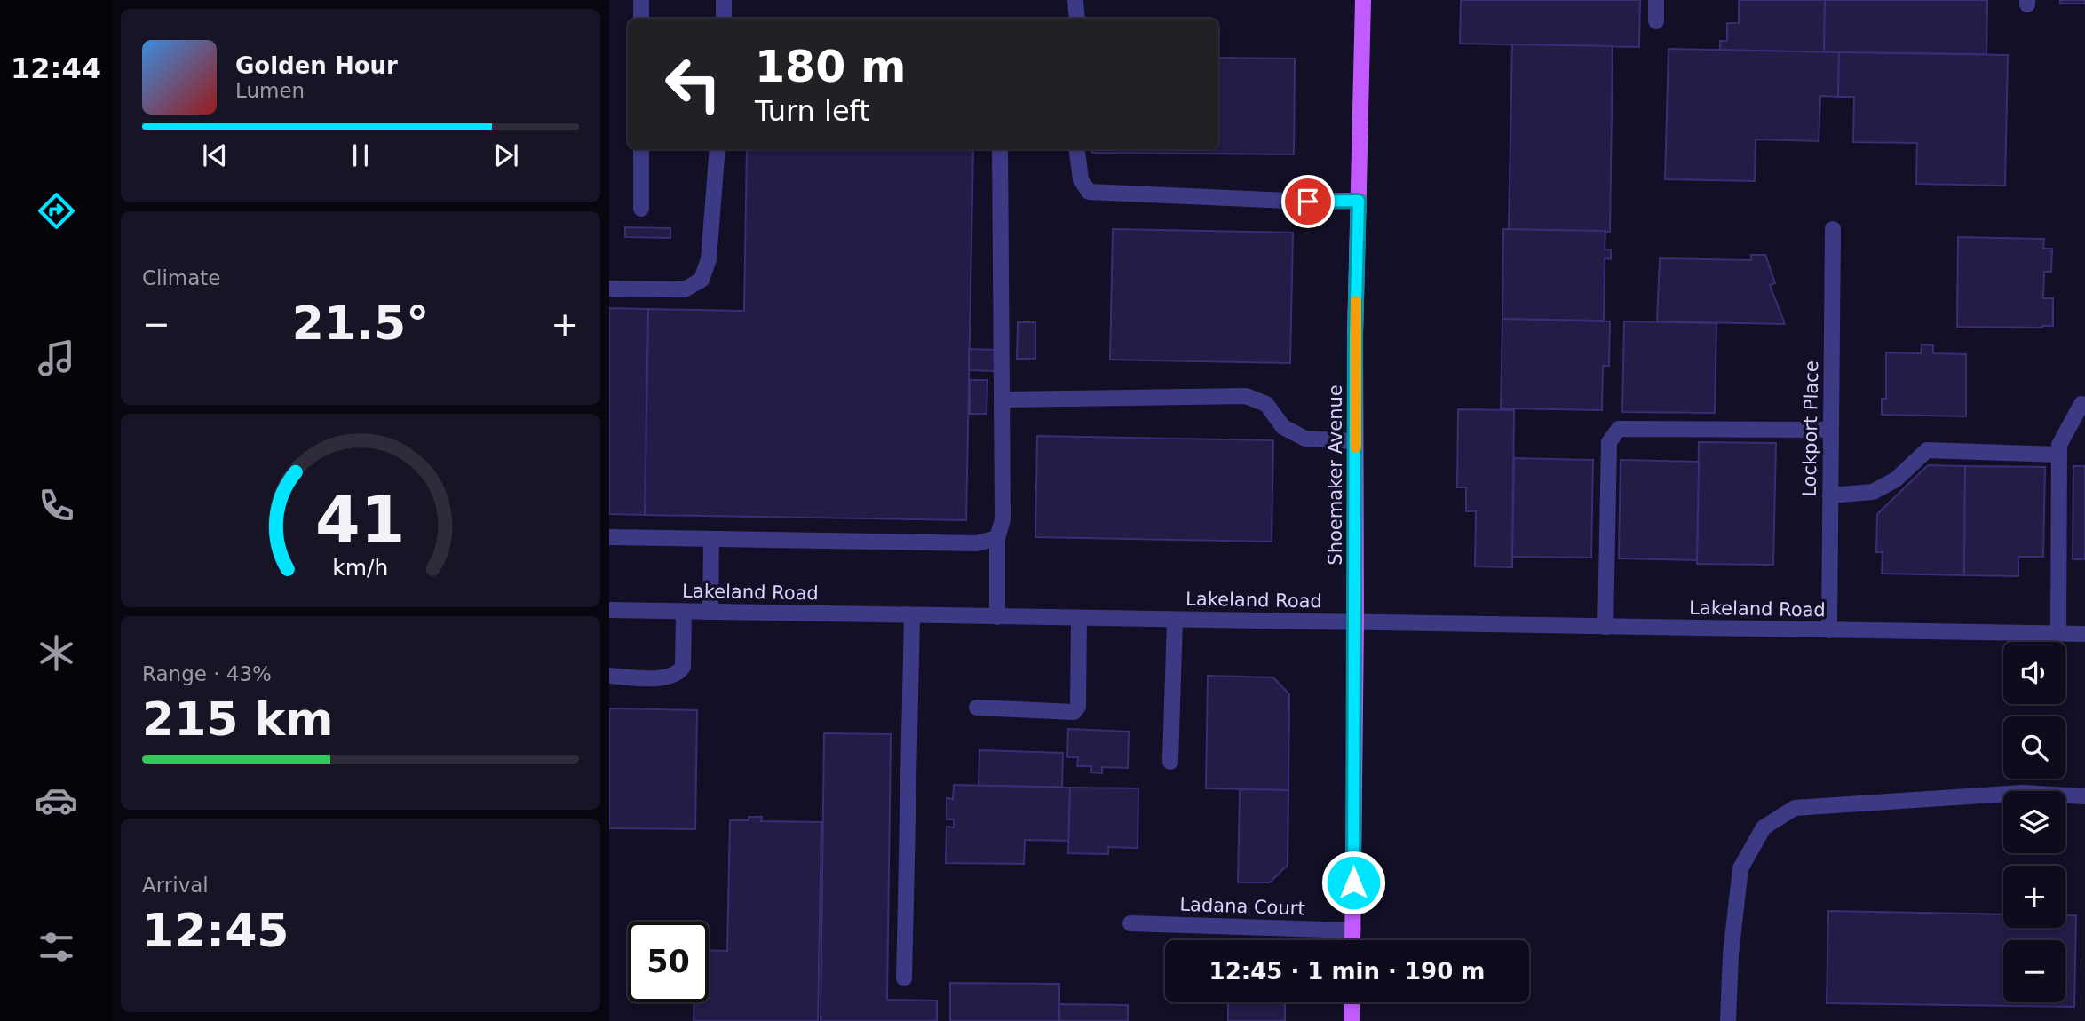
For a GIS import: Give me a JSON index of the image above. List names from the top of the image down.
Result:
{
  "streets": {
    "main road": ["Shoemaker Avenue"],
    "street": ["Lockport Place", "Lakeland Road", "Ladana Court"]
  },
  "crossings": [
    ["Lockport Place", "Lakeland Road"],
    ["Shoemaker Avenue", "Lakeland Road"],
    ["Shoemaker Avenue", "Ladana Court"]
  ],
  "page": {
    "tabs": "12:44",
    "turn": ["180 m", "Turn left"],
    "song": ["Golden Hour", "Lumen"],
    "tile": [
      "Climate",
      ["Range · 43%", "215 km"],
      ["Arrival", "12:45"]
    ],
    "heat": ["−", "21.5°", "+"],
    "map_buttons": ["+", "−"],
    "limit": "50",
    "trip": "12:45 · 1 min · 190 m",
    "gauge": ["41", "km/h"]
  }
}
